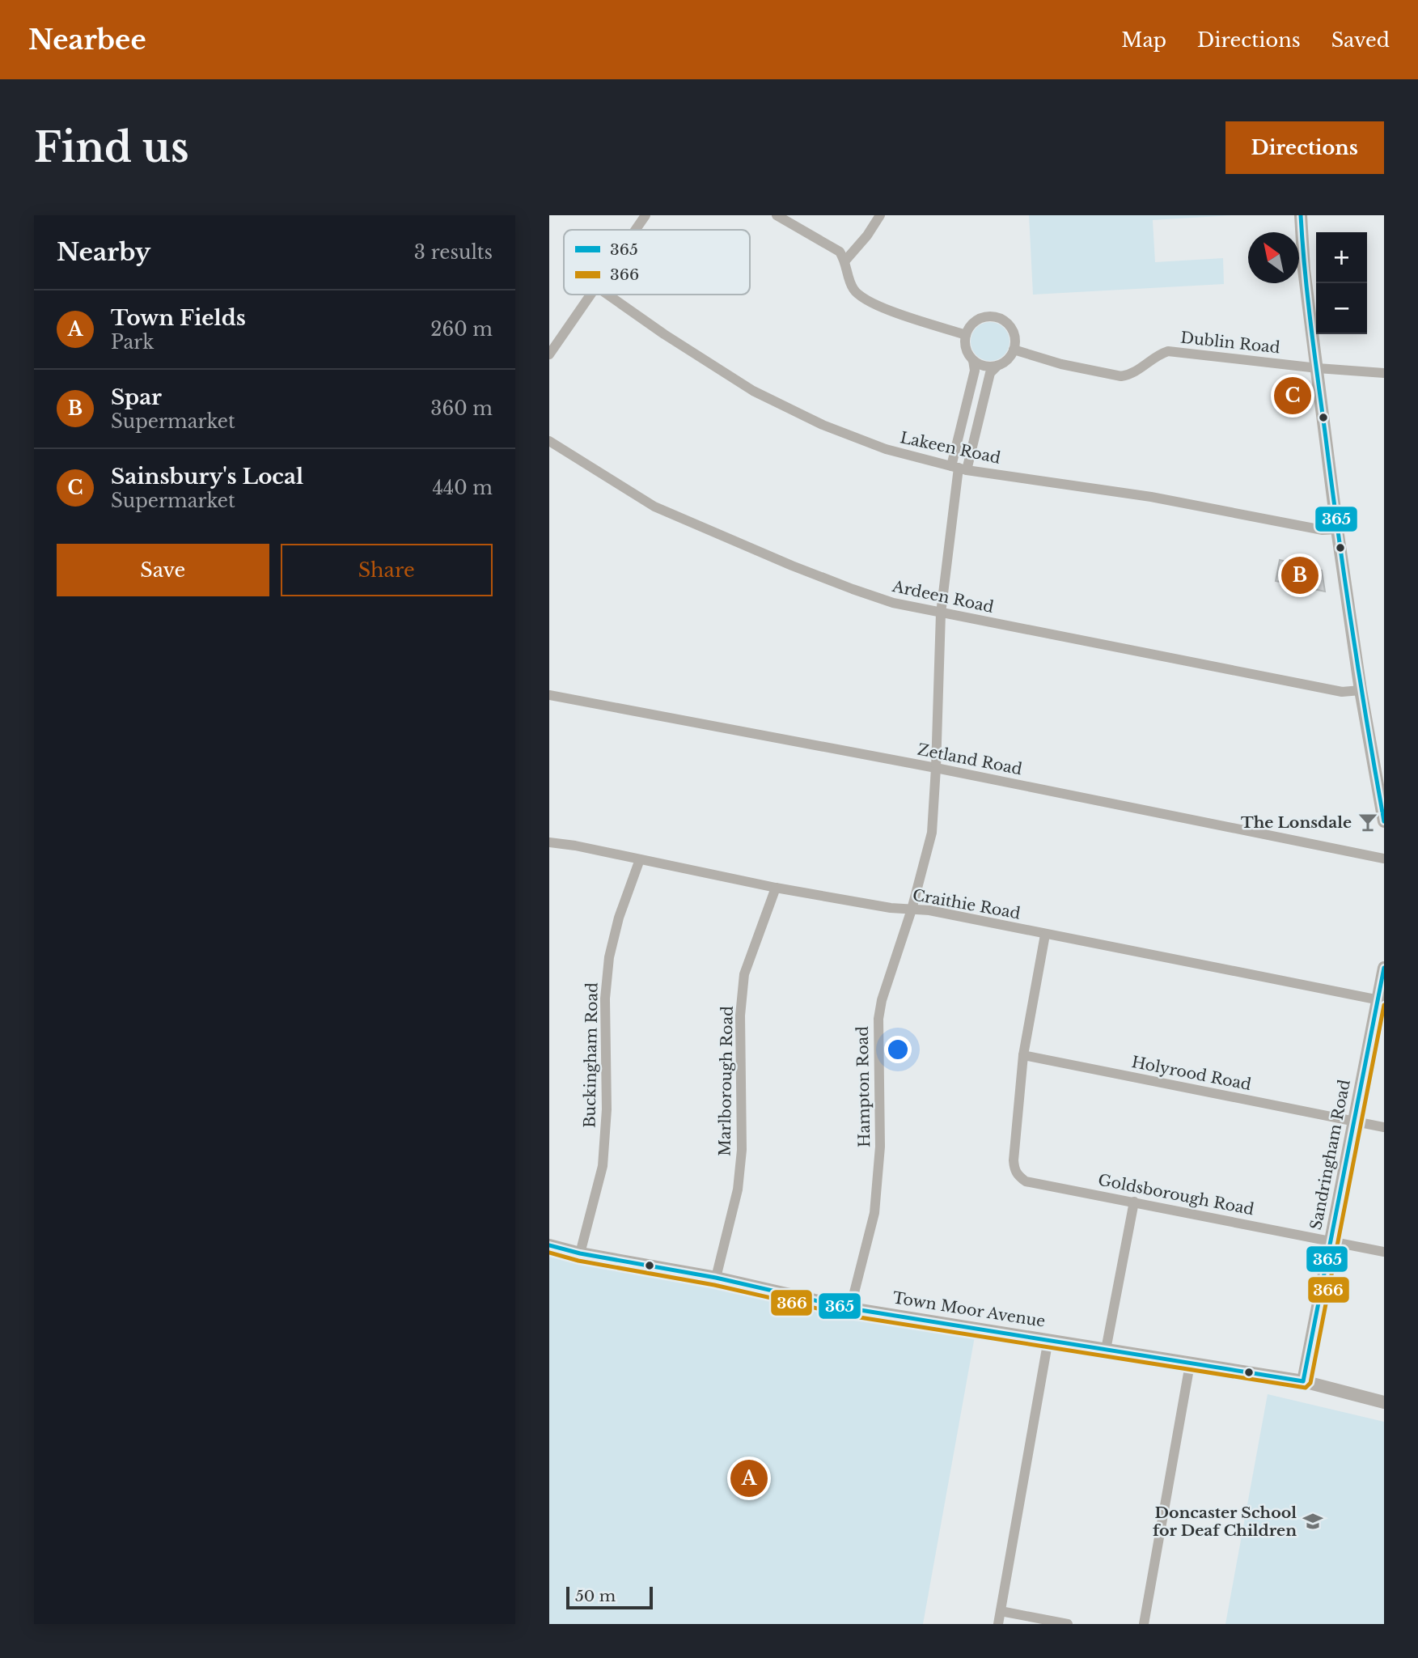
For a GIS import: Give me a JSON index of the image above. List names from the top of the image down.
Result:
{
  "streets": {
    "street": [
      "Dublin Road",
      "Lakeen Road",
      "Ardeen Road",
      "Zetland Road",
      "Craithie Road",
      "Buckingham Road",
      "Holyrood Road",
      "Marlborough Road",
      "Hampton Road",
      "Sandringham Road",
      "Goldsborough Road",
      "Town Moor Avenue"
    ]
  },
  "crossings": [
    ["Lakeen Road", "Hampton Road"],
    ["Ardeen Road", "Hampton Road"],
    ["Zetland Road", "Hampton Road"],
    ["Craithie Road", "Buckingham Road"],
    ["Craithie Road", "Marlborough Road"],
    ["Craithie Road", "Hampton Road"],
    ["Craithie Road", "Sandringham Road"],
    ["Buckingham Road", "Town Moor Avenue"],
    ["Holyrood Road", "Sandringham Road"],
    ["Holyrood Road", "Goldsborough Road"],
    ["Marlborough Road", "Town Moor Avenue"],
    ["Hampton Road", "Town Moor Avenue"],
    ["Sandringham Road", "Goldsborough Road"],
    ["Sandringham Road", "Town Moor Avenue"]
  ],
  "places": {
    "bar": ["The Lonsdale"],
    "school or university": ["Doncaster School for Deaf Children"]
  },
  "lines": ["transit line 365", "transit line 366"],
  "legend": ["365", "366"],
  "scale_bar": "50 m",
  "north": "top left",
  "page": {
    "header": "Nearbee",
    "nav": ["Map", "Directions", "Saved"],
    "buttons": [
      "Directions",
      ["Save", "Share"]
    ],
    "title": "Find us",
    "heading": ["Nearby", "3 results"],
    "map_buttons": ["+", "−"],
    "list": [
      {
        "mark": "A",
        "name": "Town Fields",
        "note": "Park",
        "value": "260 m"
      },
      {
        "mark": "B",
        "name": "Spar",
        "note": "Supermarket",
        "value": "360 m"
      },
      {
        "mark": "C",
        "name": "Sainsbury's Local",
        "note": "Supermarket",
        "value": "440 m"
      }
    ],
    "pins": ["C", "B", "A"],
    "scale": "50 m"
  }
}
